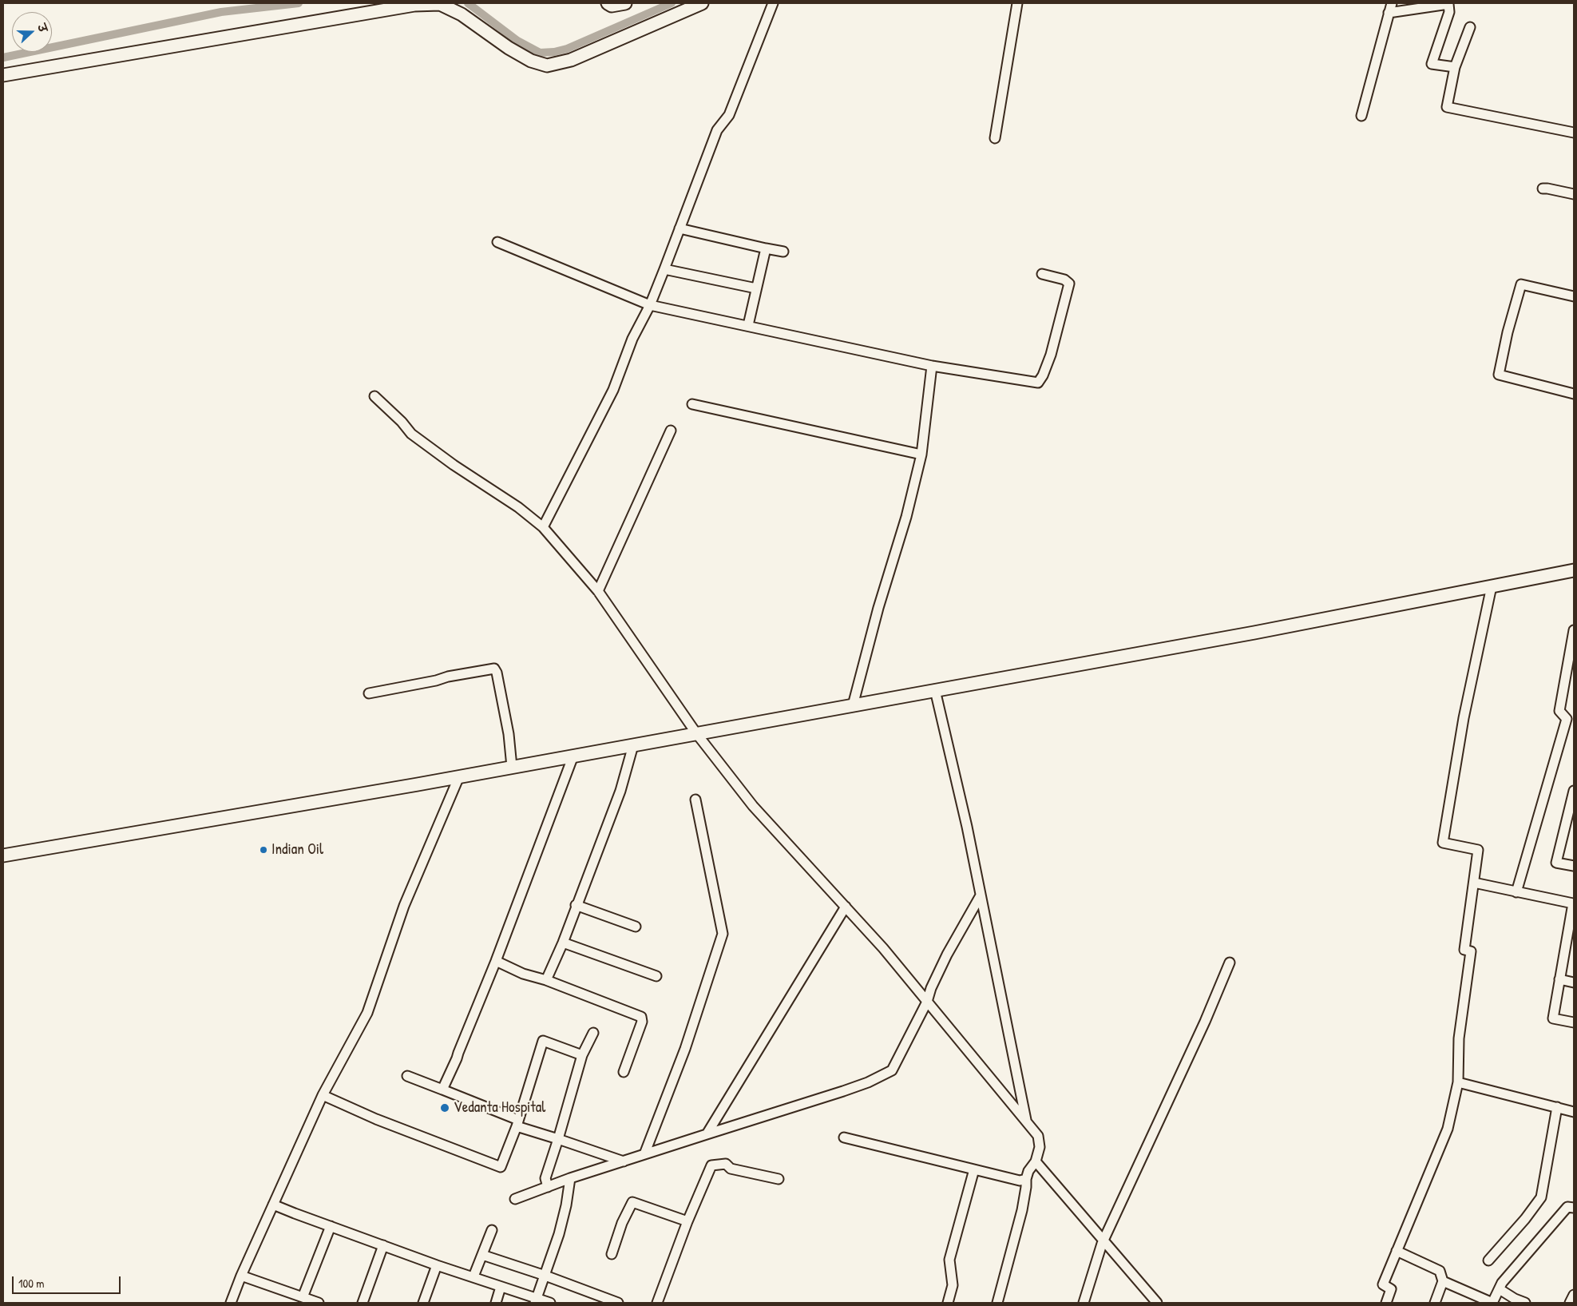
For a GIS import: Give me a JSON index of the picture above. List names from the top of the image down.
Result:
{
  "places": ["Indian Oil", "Vedanta Hospital"],
  "scale_bar": "100 m",
  "north": "right"
}
